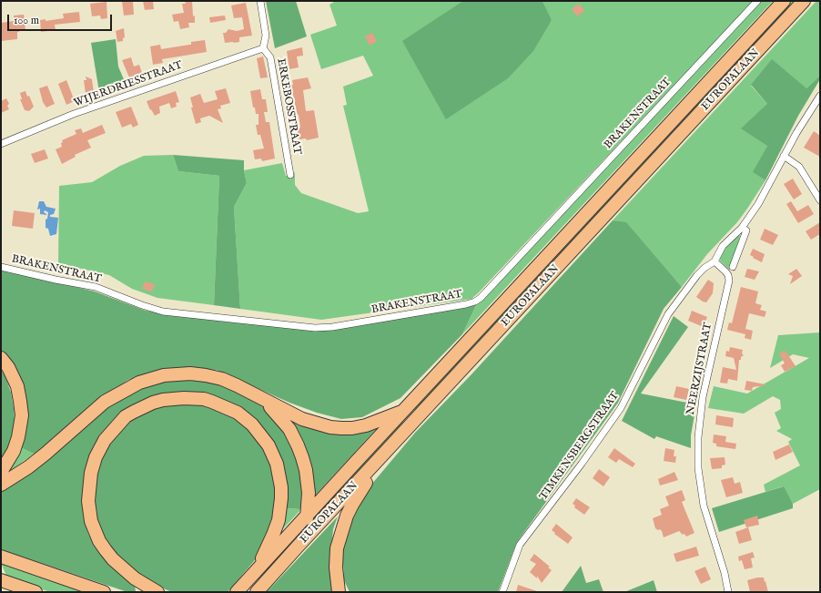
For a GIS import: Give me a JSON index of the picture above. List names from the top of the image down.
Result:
{
  "streets": {
    "highway": ["EUROPALAAN"],
    "street": [
      "WIJERDRIESSTRAAT",
      "ERKEBOSSTRAAT",
      "BRAKENSTRAAT",
      "NEERZIJSTRAAT",
      "TIMKENSBERGSTRAAT"
    ]
  },
  "crossings": [
    ["WIJERDRIESSTRAAT", "ERKEBOSSTRAAT"],
    ["NEERZIJSTRAAT", "TIMKENSBERGSTRAAT"]
  ],
  "scale_bar": "100 m"
}
